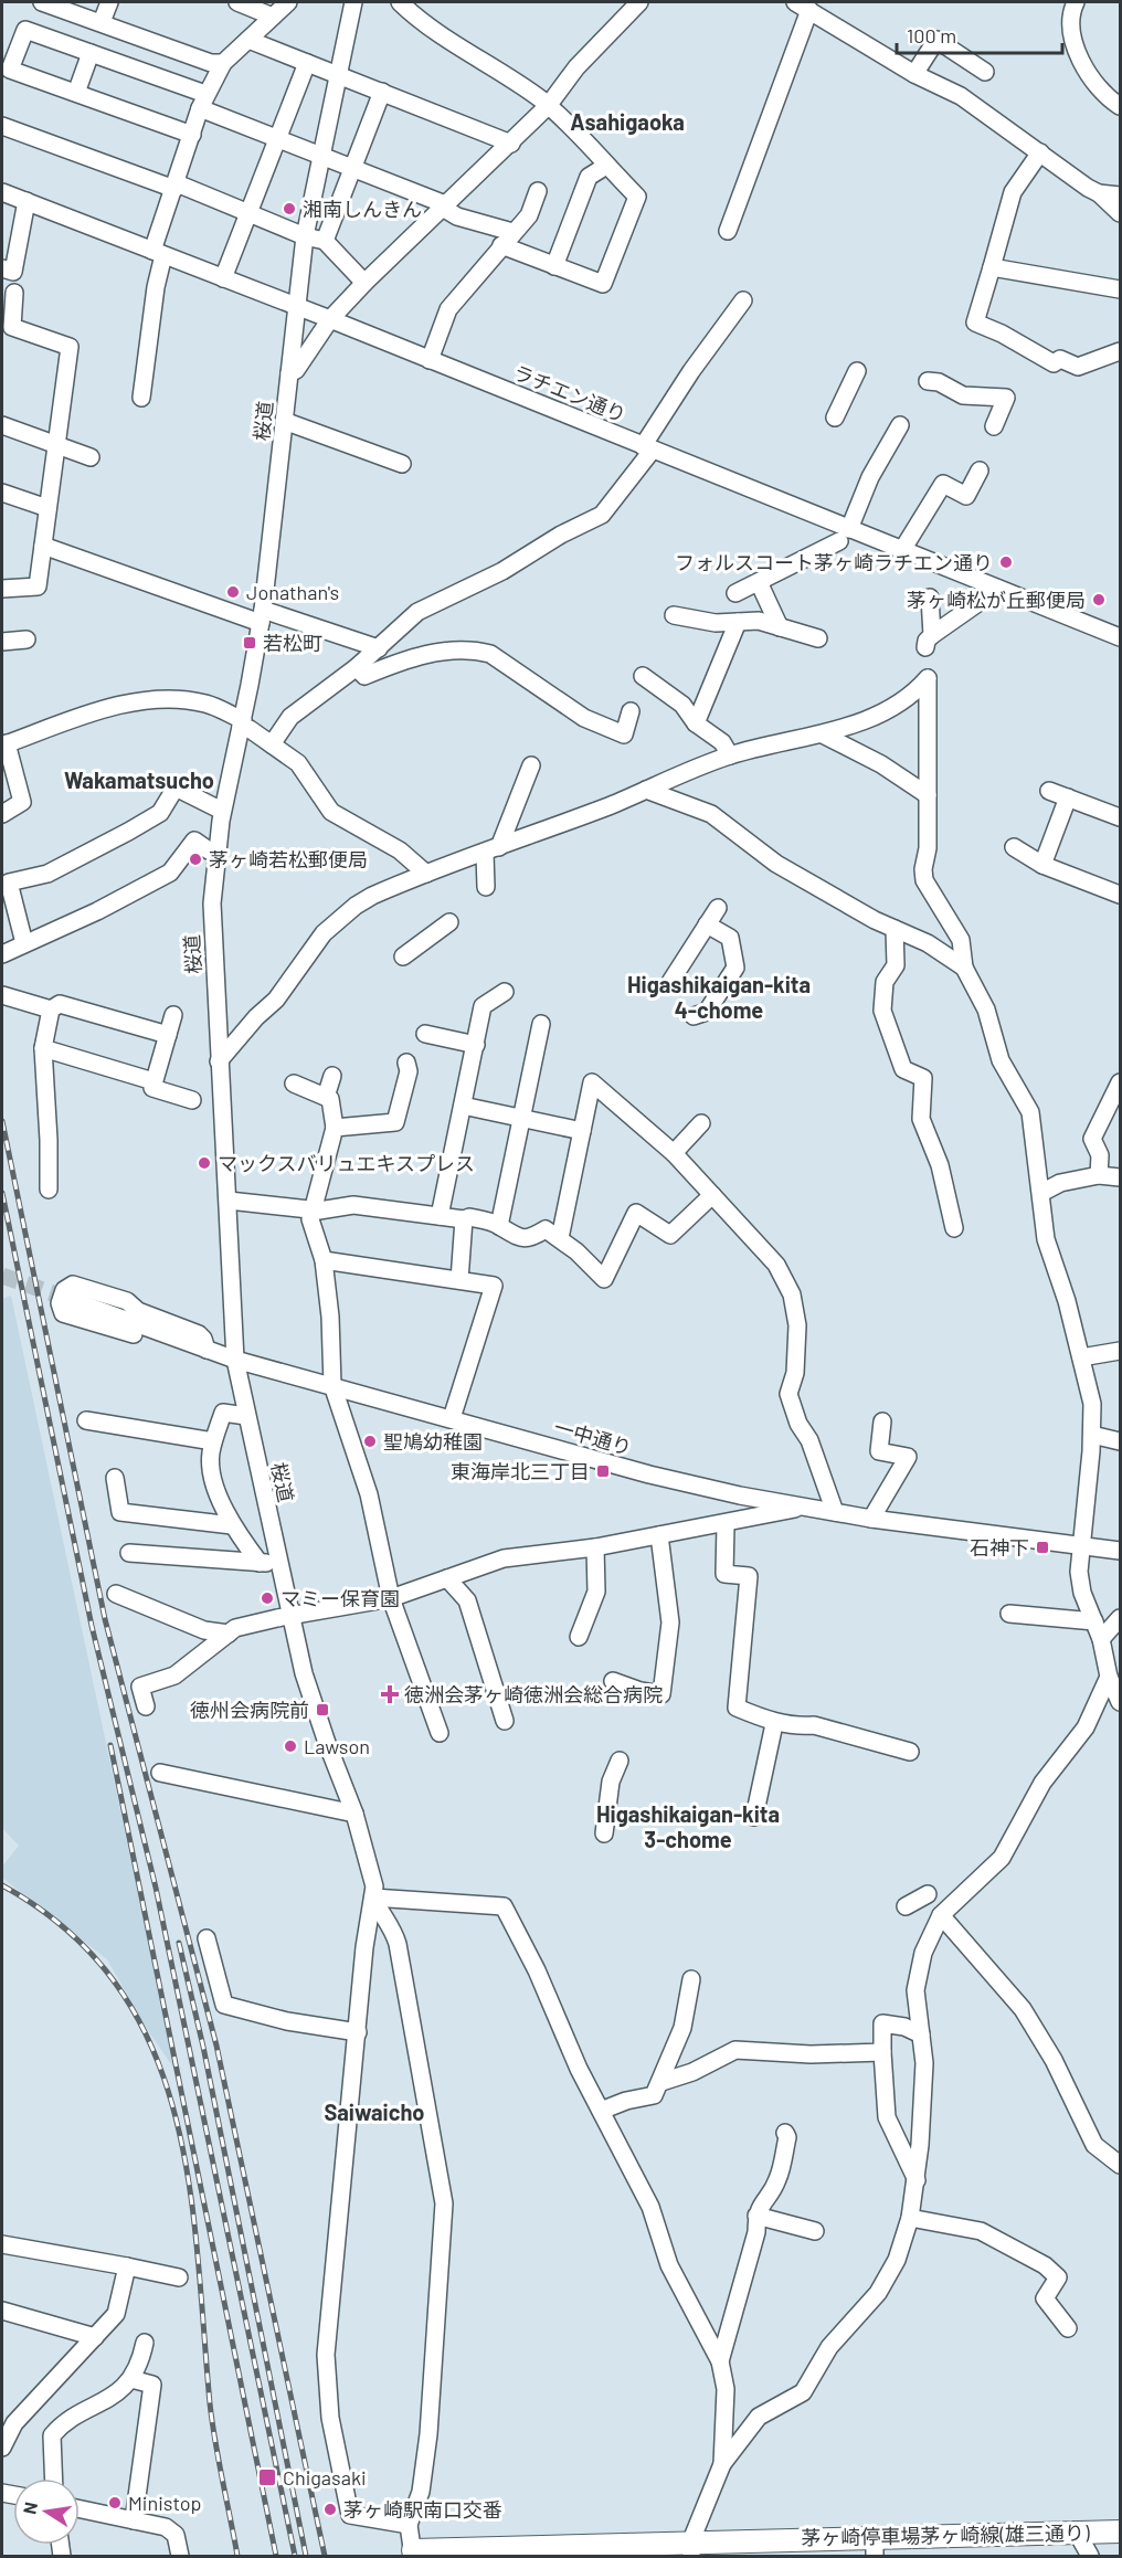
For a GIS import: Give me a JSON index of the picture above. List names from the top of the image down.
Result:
{
  "streets": {
    "main road": ["茅ヶ崎停車場茅ヶ崎線(雄三通り)"],
    "street": ["ラチエン通り", "桜道", "一中通り"]
  },
  "crossings": [
    ["ラチエン通り", "桜道"],
    ["桜道", "一中通り"]
  ],
  "districts": [
    "Asahigaoka",
    "Wakamatsucho",
    "Higashikaigan-kita 4-chome",
    "Higashikaigan-kita 3-chome",
    "Saiwaicho"
  ],
  "places": {
    "other": [
      "湘南しんきん",
      "フォルスコート茅ヶ崎ラチエン通り",
      "Jonathan's",
      "茅ヶ崎松が丘郵便局",
      "茅ヶ崎若松郵便局",
      "マックスバリュエキスプレス",
      "聖鳩幼稚園",
      "マミー保育園",
      "Lawson",
      "Ministop",
      "茅ヶ崎駅南口交番"
    ],
    "transit": [
      "若松町",
      "東海岸北三丁目",
      "石神下",
      "徳州会病院前",
      "Chigasaki"
    ],
    "health": ["徳洲会茅ヶ崎徳洲会総合病院"]
  },
  "scale_bar": "100 m",
  "north": "left"
}
